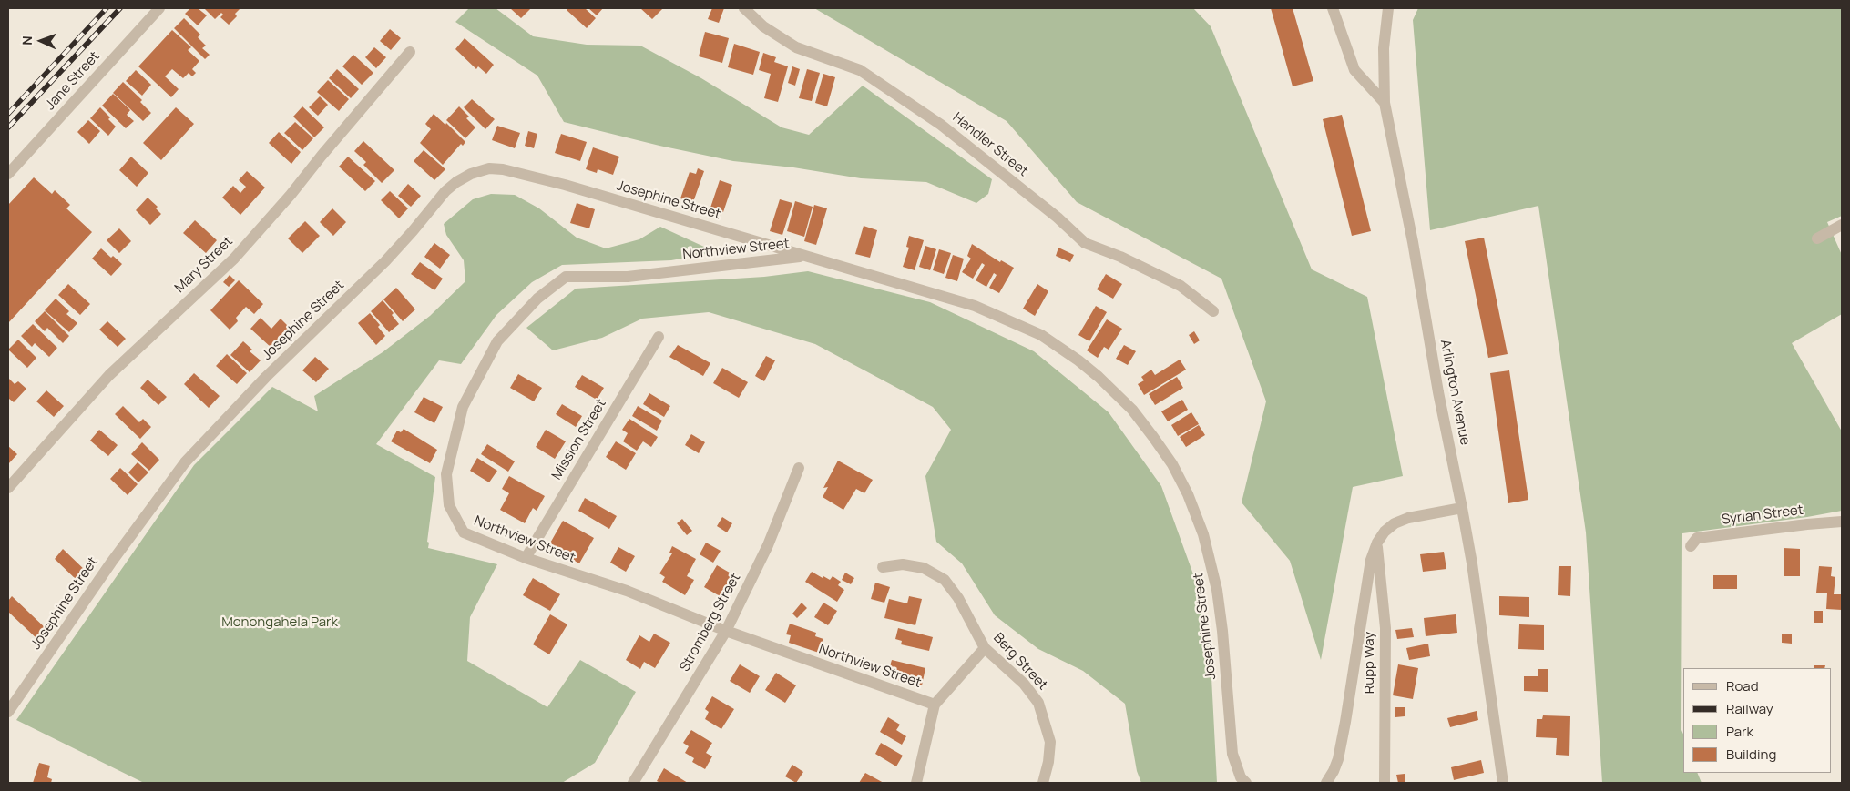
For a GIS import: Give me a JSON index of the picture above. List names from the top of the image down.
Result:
{
  "streets": {
    "street": [
      "Jane Street",
      "Handler Street",
      "Josephine Street",
      "Northview Street",
      "Mary Street",
      "Arlington Avenue",
      "Mission Street",
      "Syrian Street",
      "Stromberg Street",
      "Berg Street",
      "Rupp Way"
    ]
  },
  "crossings": [
    ["Josephine Street", "Northview Street"],
    ["Northview Street", "Mission Street"],
    ["Northview Street", "Stromberg Street"]
  ],
  "parks": ["Monongahela Park"],
  "legend": [
    "Road",
    "Railway",
    "Park",
    "Building"
  ],
  "north": "left"
}
